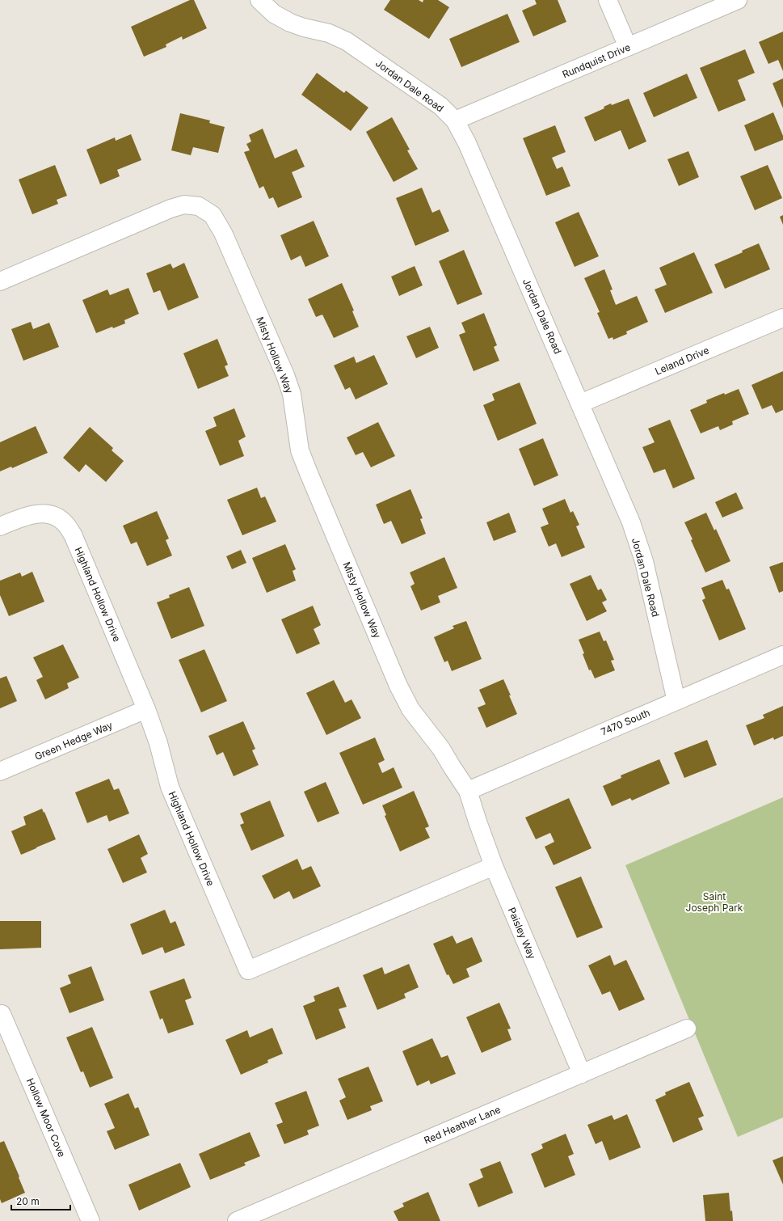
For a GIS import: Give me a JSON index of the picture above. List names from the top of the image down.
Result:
{
  "streets": {
    "street": [
      "Rundquist Drive",
      "Jordan Dale Road",
      "Misty Hollow Way",
      "Leland Drive",
      "Highland Hollow Drive",
      "7470 South",
      "Green Hedge Way",
      "Paisley Way",
      "Hollow Moor Cove",
      "Red Heather Lane"
    ]
  },
  "crossings": [
    ["Rundquist Drive", "Jordan Dale Road"],
    ["Jordan Dale Road", "Leland Drive"],
    ["Jordan Dale Road", "7470 South"],
    ["Misty Hollow Way", "7470 South"],
    ["Misty Hollow Way", "Paisley Way"],
    ["Highland Hollow Drive", "Green Hedge Way"],
    ["Highland Hollow Drive", "Paisley Way"],
    ["7470 South", "Paisley Way"],
    ["Paisley Way", "Red Heather Lane"]
  ],
  "parks": ["Saint Joseph Park"],
  "scale_bar": "20 m"
}
